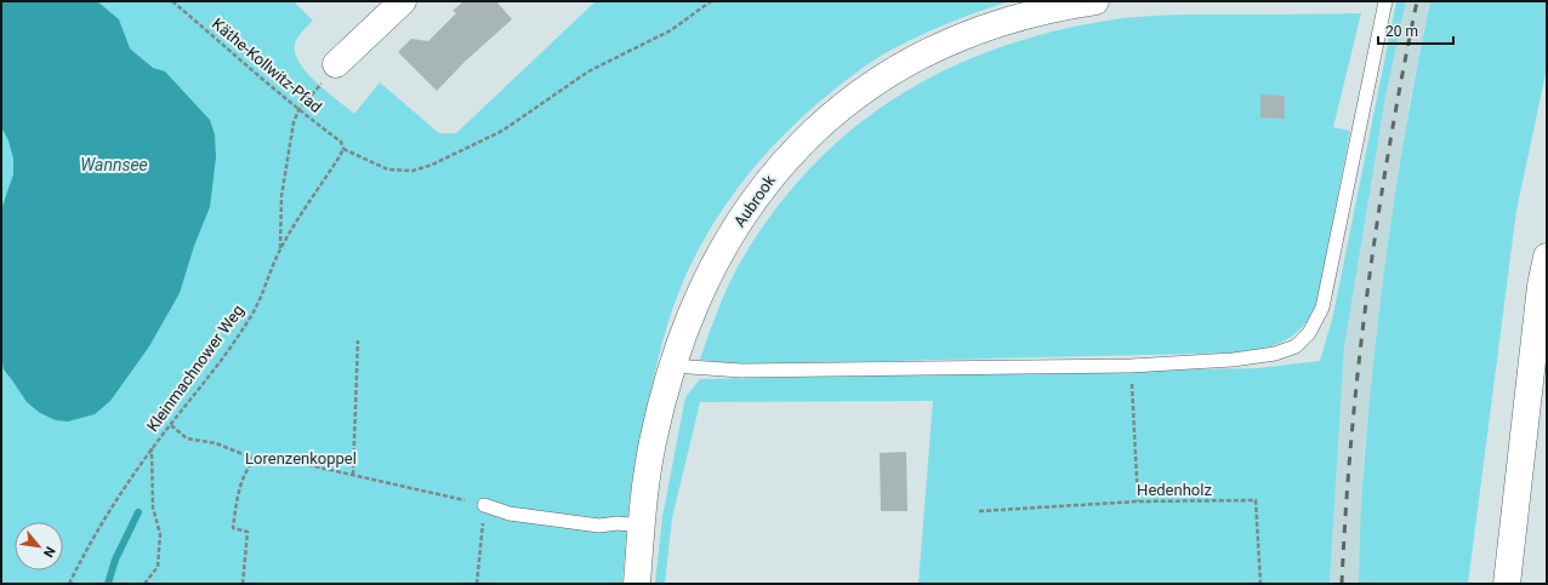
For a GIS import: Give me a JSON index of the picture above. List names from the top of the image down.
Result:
{
  "streets": {
    "main road": ["Aubrook"],
    "path": ["Käthe-Kollwitz-Pfad", "Kleinmachnower Weg"]
  },
  "crossings": [
    ["Käthe-Kollwitz-Pfad", "Kleinmachnower Weg"]
  ],
  "water": ["Wannsee"],
  "parks": ["Lorenzenkoppel", "Hedenholz"],
  "scale_bar": "20 m",
  "north": "bottom right"
}
